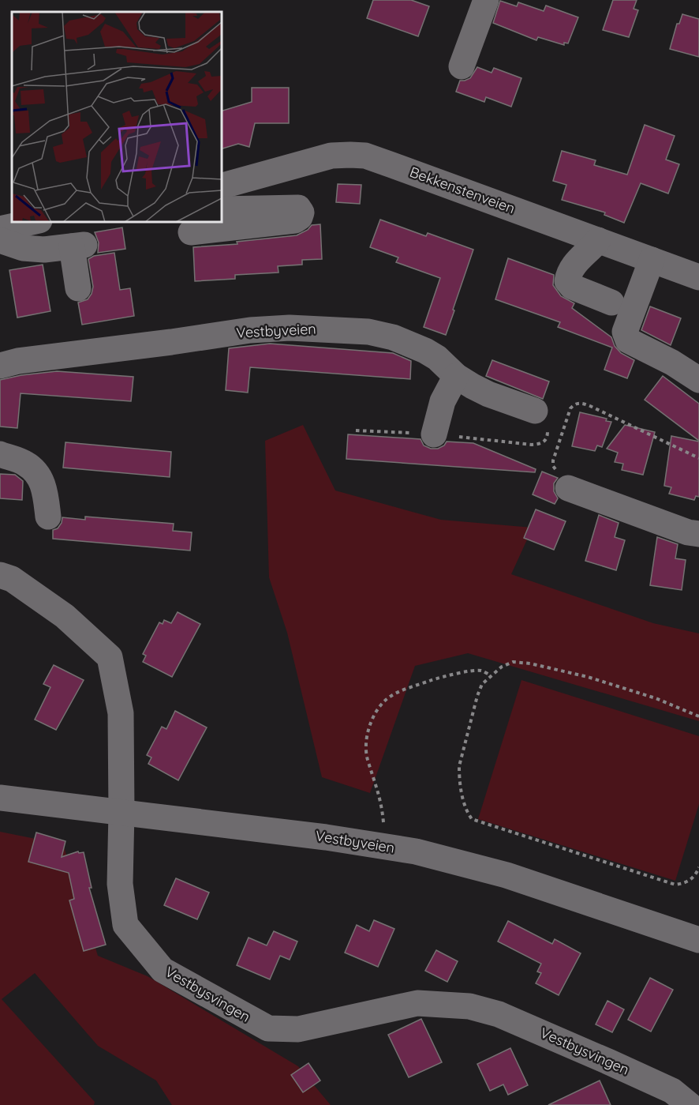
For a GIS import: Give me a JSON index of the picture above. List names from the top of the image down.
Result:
{
  "streets": {
    "street": ["Bekkenstenveien", "Vestbyveien", "Vestbysvingen"]
  },
  "crossings": [
    ["Vestbyveien", "Vestbysvingen"]
  ]
}
